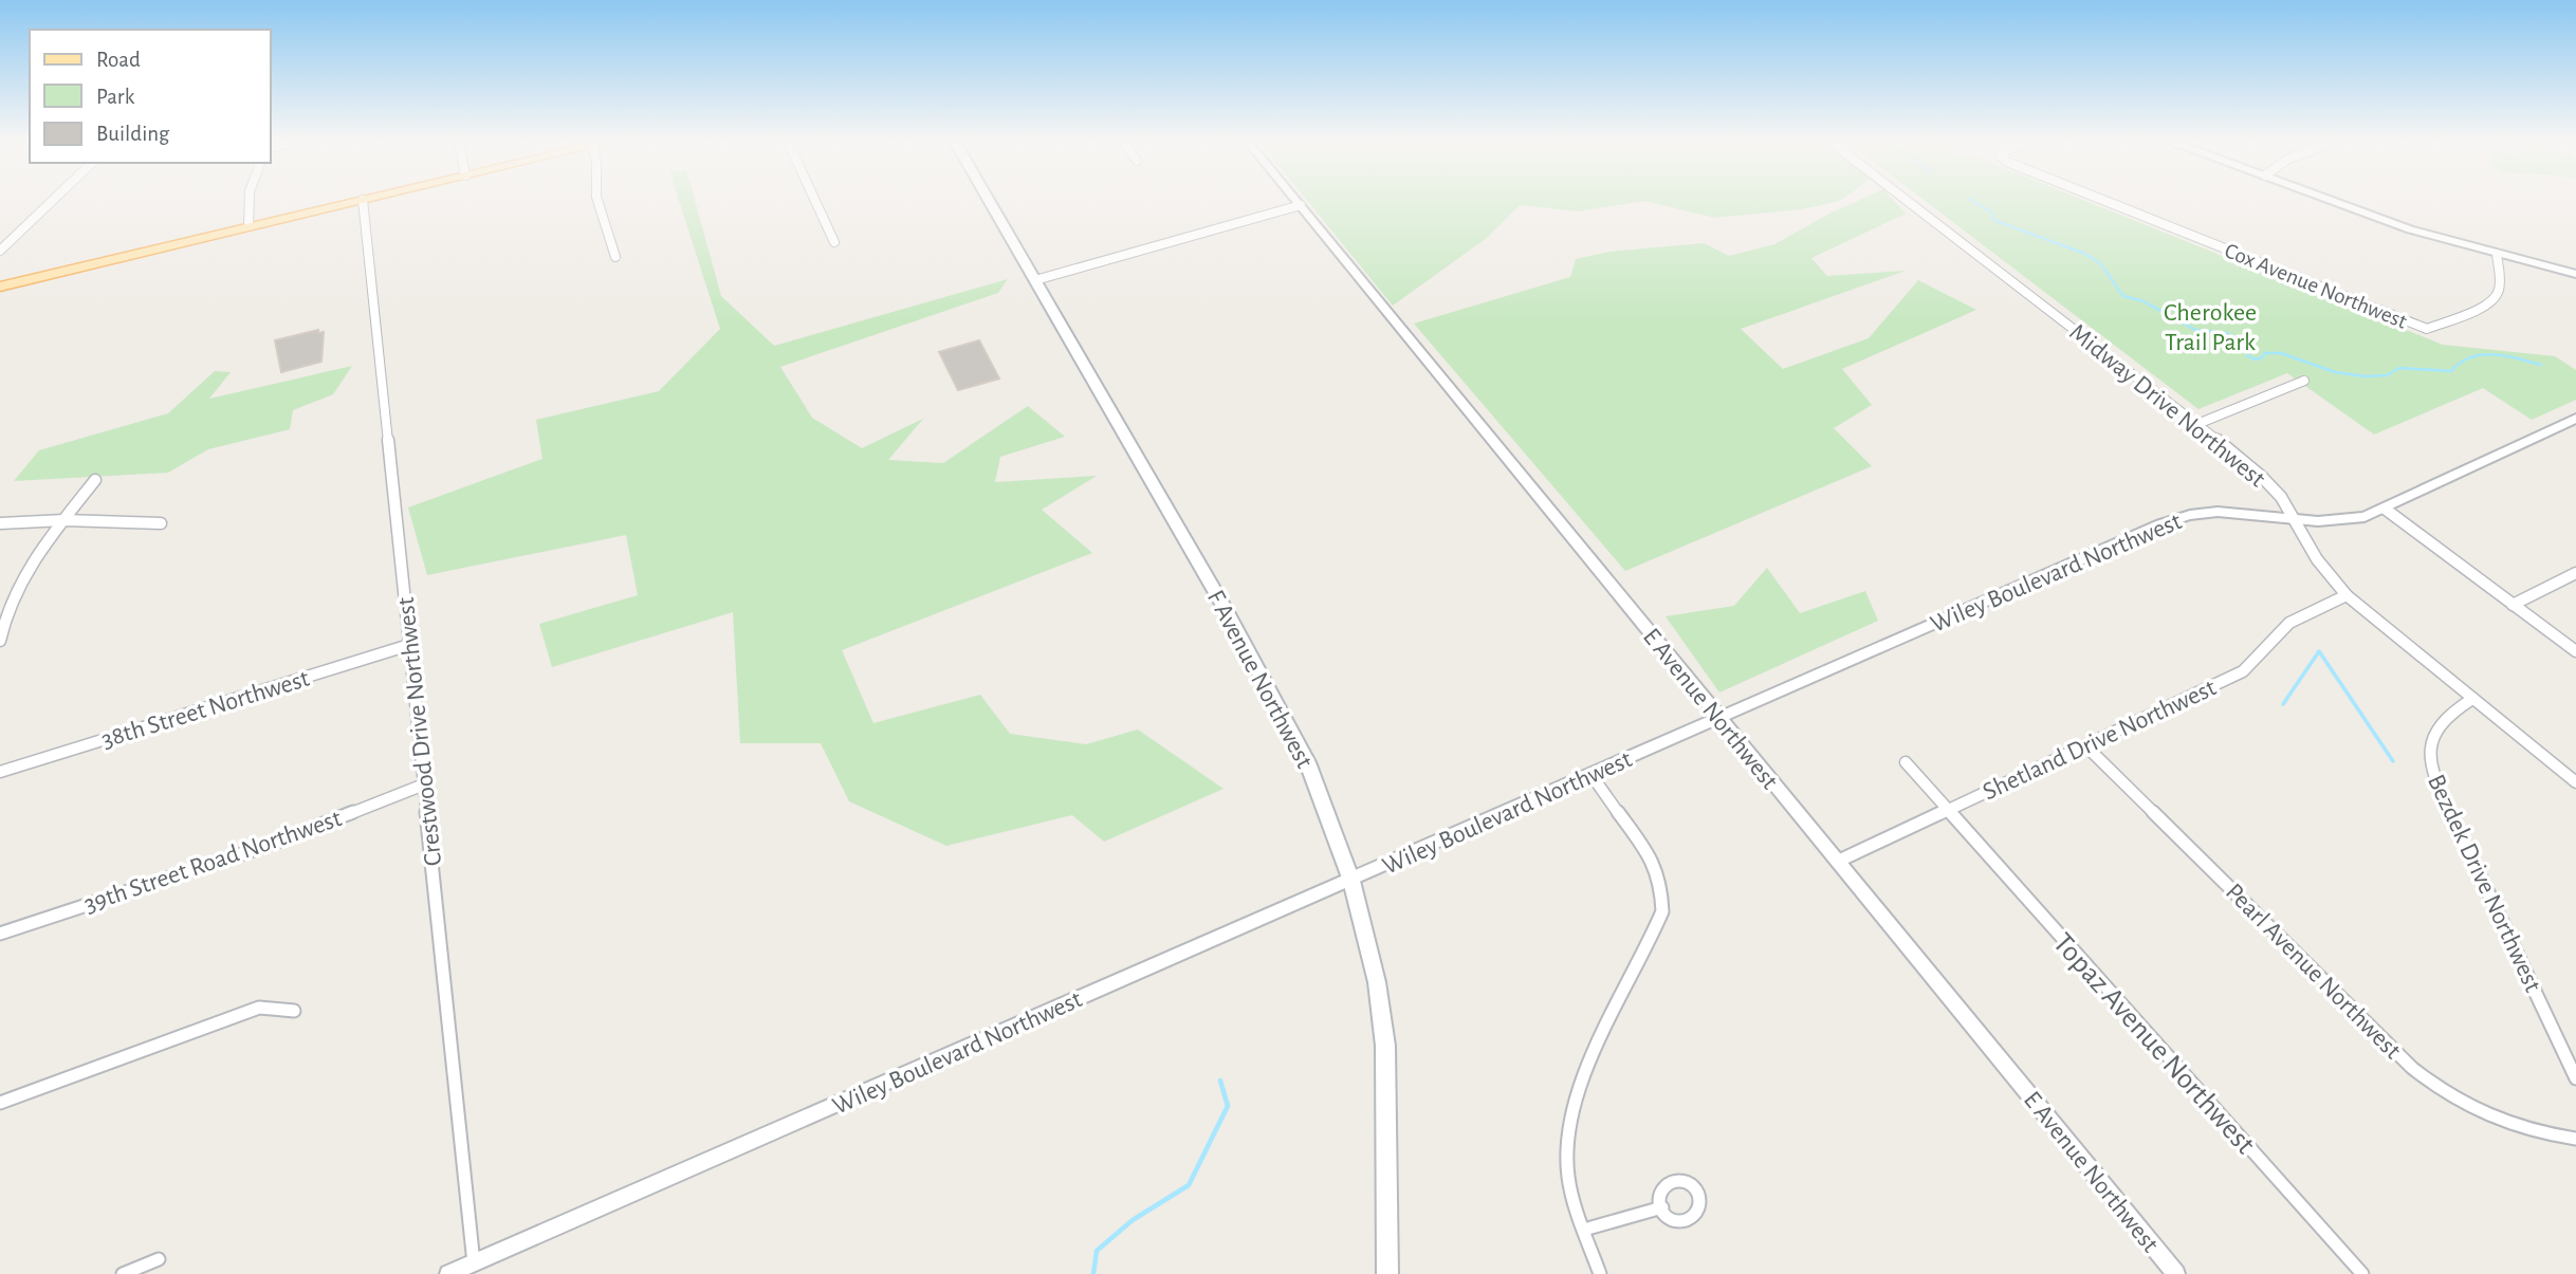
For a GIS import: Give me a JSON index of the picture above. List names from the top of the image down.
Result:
{
  "streets": {
    "main road": ["F Avenue Northwest"],
    "street": [
      "Cox Avenue Northwest",
      "Midway Drive Northwest",
      "Wiley Boulevard Northwest",
      "38th Street Northwest",
      "E Avenue Northwest",
      "Crestwood Drive Northwest",
      "Shetland Drive Northwest",
      "39th Street Road Northwest",
      "Bezdek Drive Northwest",
      "Pearl Avenue Northwest",
      "Topaz Avenue Northwest"
    ]
  },
  "crossings": [
    ["Midway Drive Northwest", "Wiley Boulevard Northwest"],
    ["Midway Drive Northwest", "Shetland Drive Northwest"],
    ["Midway Drive Northwest", "Bezdek Drive Northwest"],
    ["Wiley Boulevard Northwest", "F Avenue Northwest"],
    ["Wiley Boulevard Northwest", "E Avenue Northwest"],
    ["Wiley Boulevard Northwest", "Crestwood Drive Northwest"],
    ["38th Street Northwest", "Crestwood Drive Northwest"],
    ["E Avenue Northwest", "Shetland Drive Northwest"],
    ["Crestwood Drive Northwest", "39th Street Road Northwest"],
    ["Shetland Drive Northwest", "Pearl Avenue Northwest"],
    ["Shetland Drive Northwest", "Topaz Avenue Northwest"]
  ],
  "parks": ["Cherokee Trail Park"],
  "legend": ["Road", "Park", "Building"]
}
